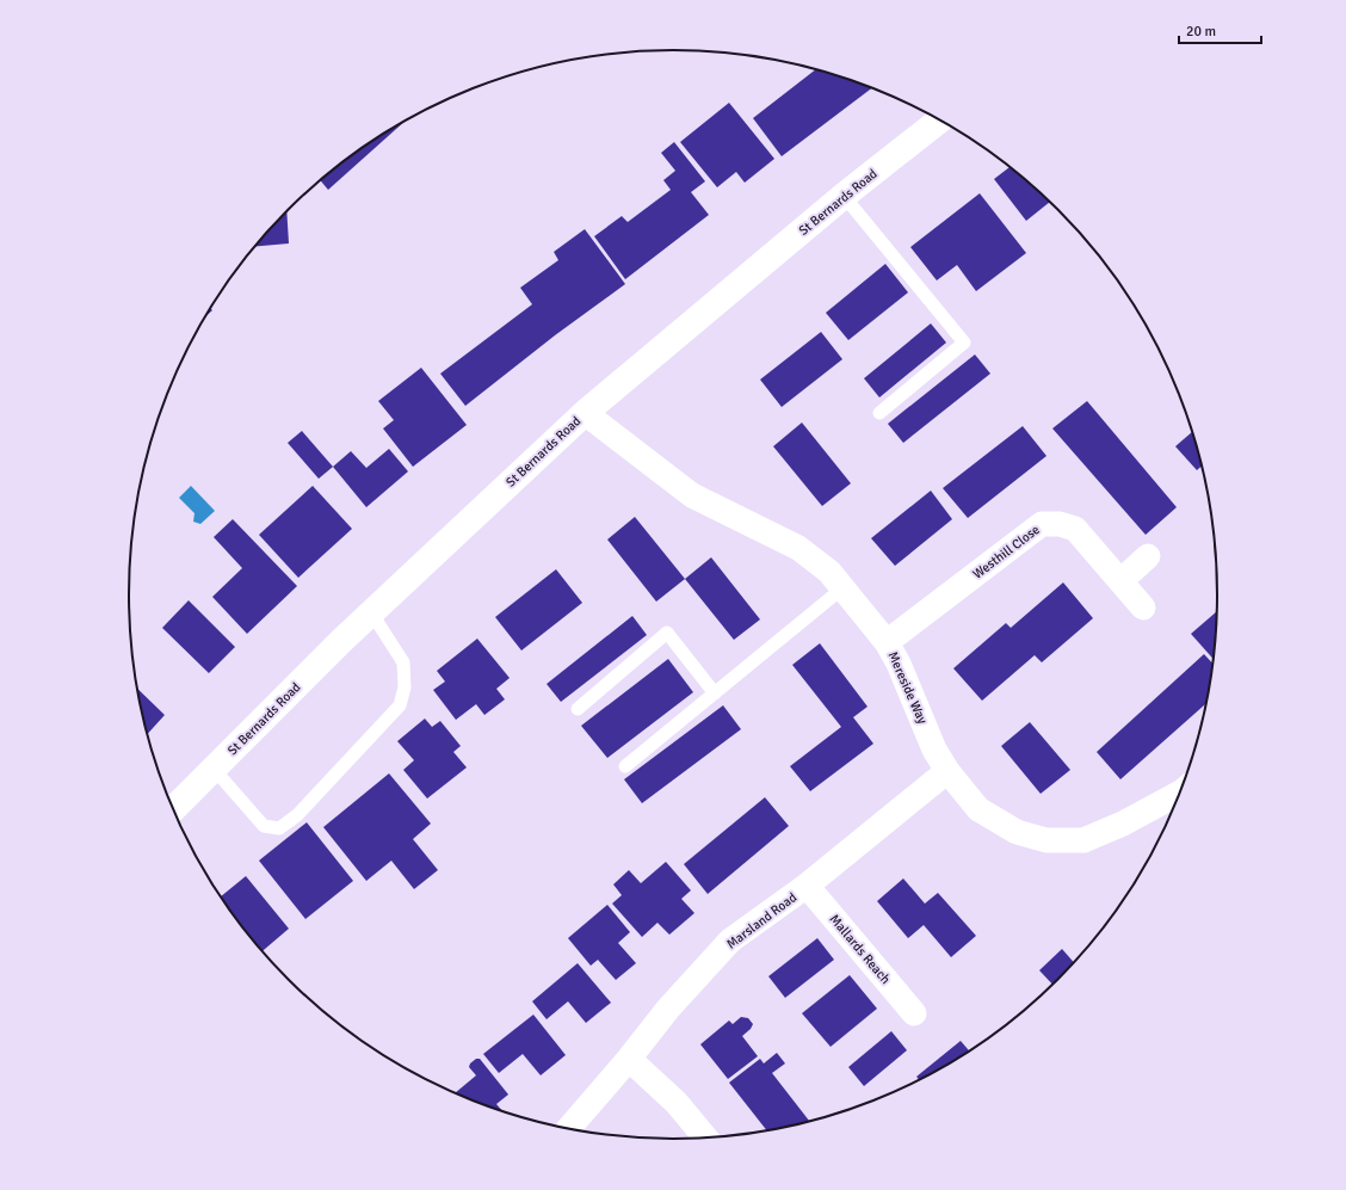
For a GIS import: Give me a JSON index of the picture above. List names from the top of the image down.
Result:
{
  "streets": {
    "street": [
      "St Bernards Road",
      "Westhill Close",
      "Mereside Way",
      "Marsland Road",
      "Mallards Reach"
    ]
  },
  "crossings": [
    ["St Bernards Road", "Mereside Way"],
    ["Westhill Close", "Mereside Way"],
    ["Mereside Way", "Marsland Road"],
    ["Marsland Road", "Mallards Reach"]
  ],
  "scale_bar": "20 m"
}
